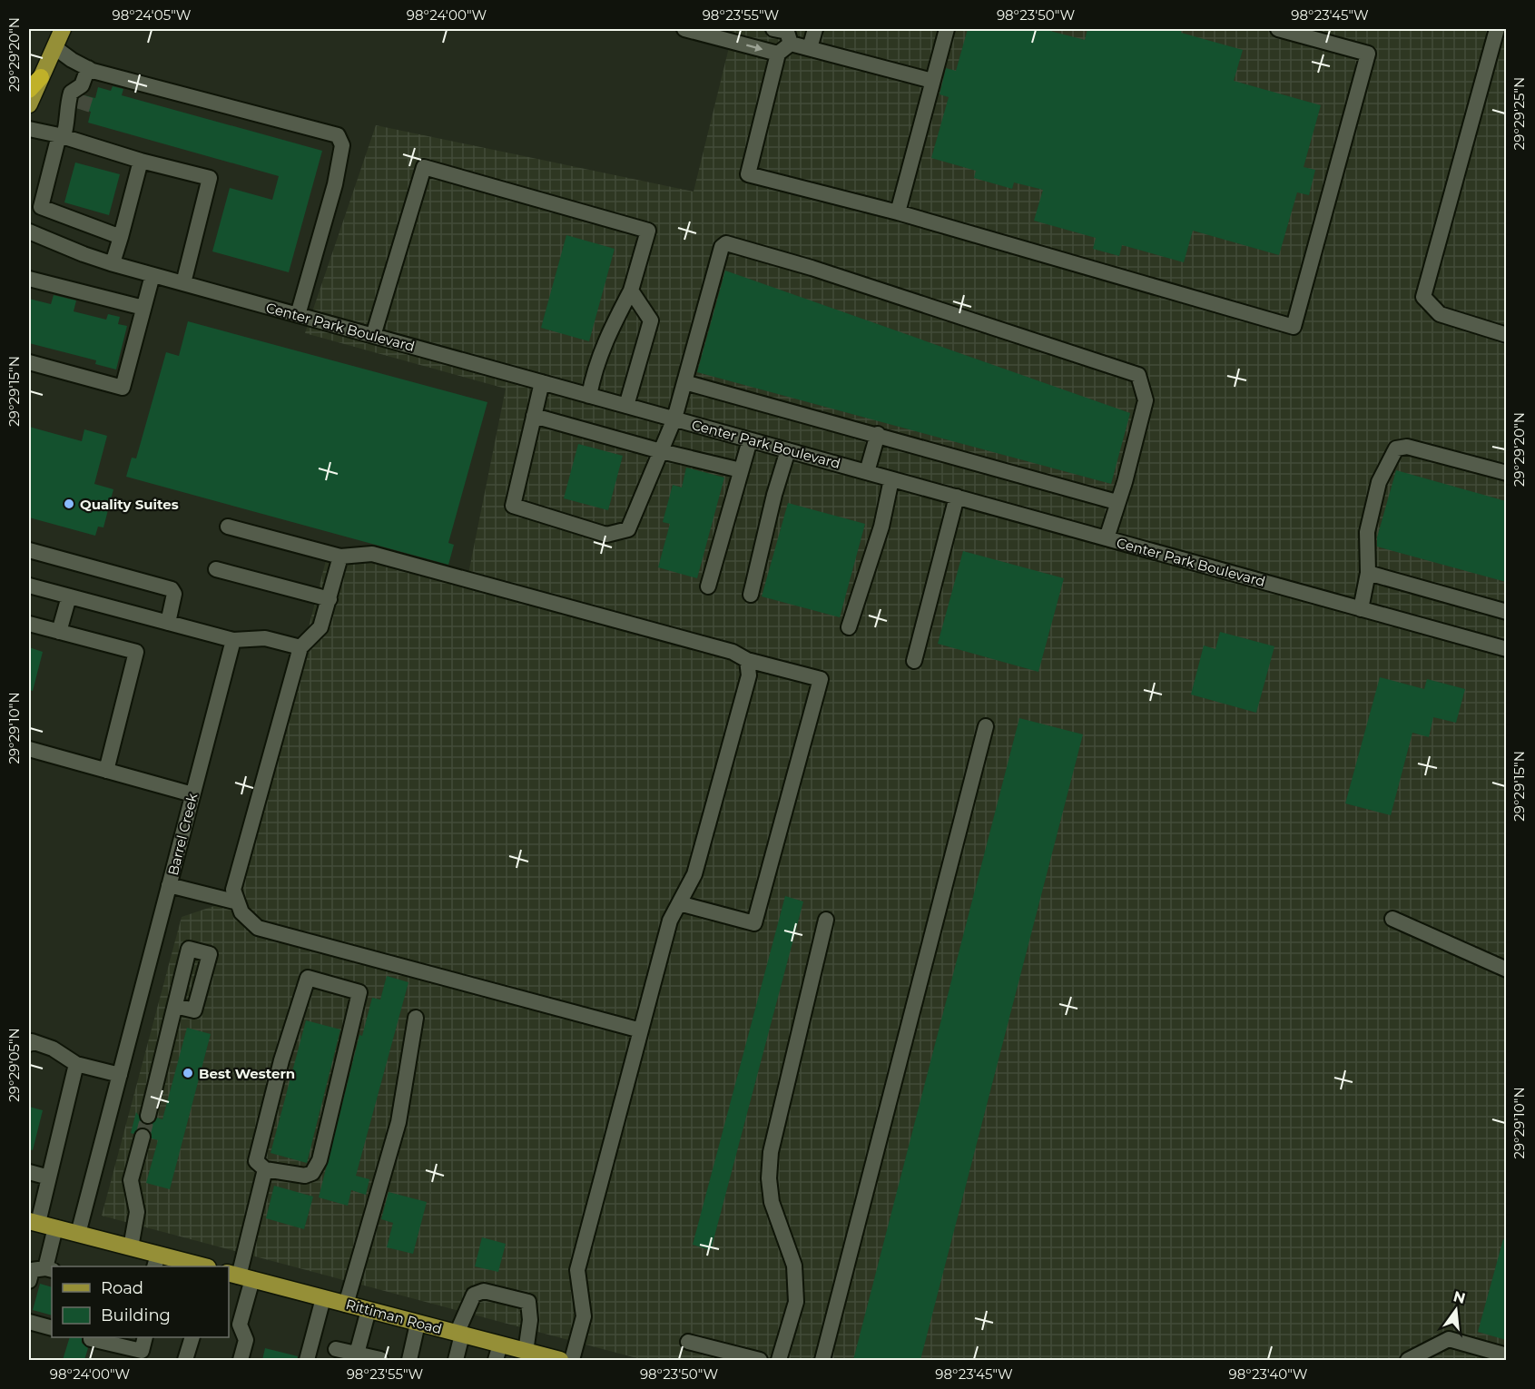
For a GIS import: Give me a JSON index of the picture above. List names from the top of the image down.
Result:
{
  "streets": {
    "main road": ["Rittiman Road"],
    "street": ["Center Park Boulevard", "Barrel Creek"]
  },
  "places": ["Quality Suites", "Best Western"],
  "legend": ["Road", "Building"],
  "north": "top",
  "coordinates": [
    "98°24'05\"W",
    "98°24'00\"W",
    "98°23'55\"W",
    "98°23'50\"W",
    "98°23'45\"W",
    "29°29'20\"N",
    "29°29'25\"N",
    "29°29'15\"N",
    "29°29'10\"N",
    "29°29'05\"N",
    "98°23'40\"W"
  ]
}
